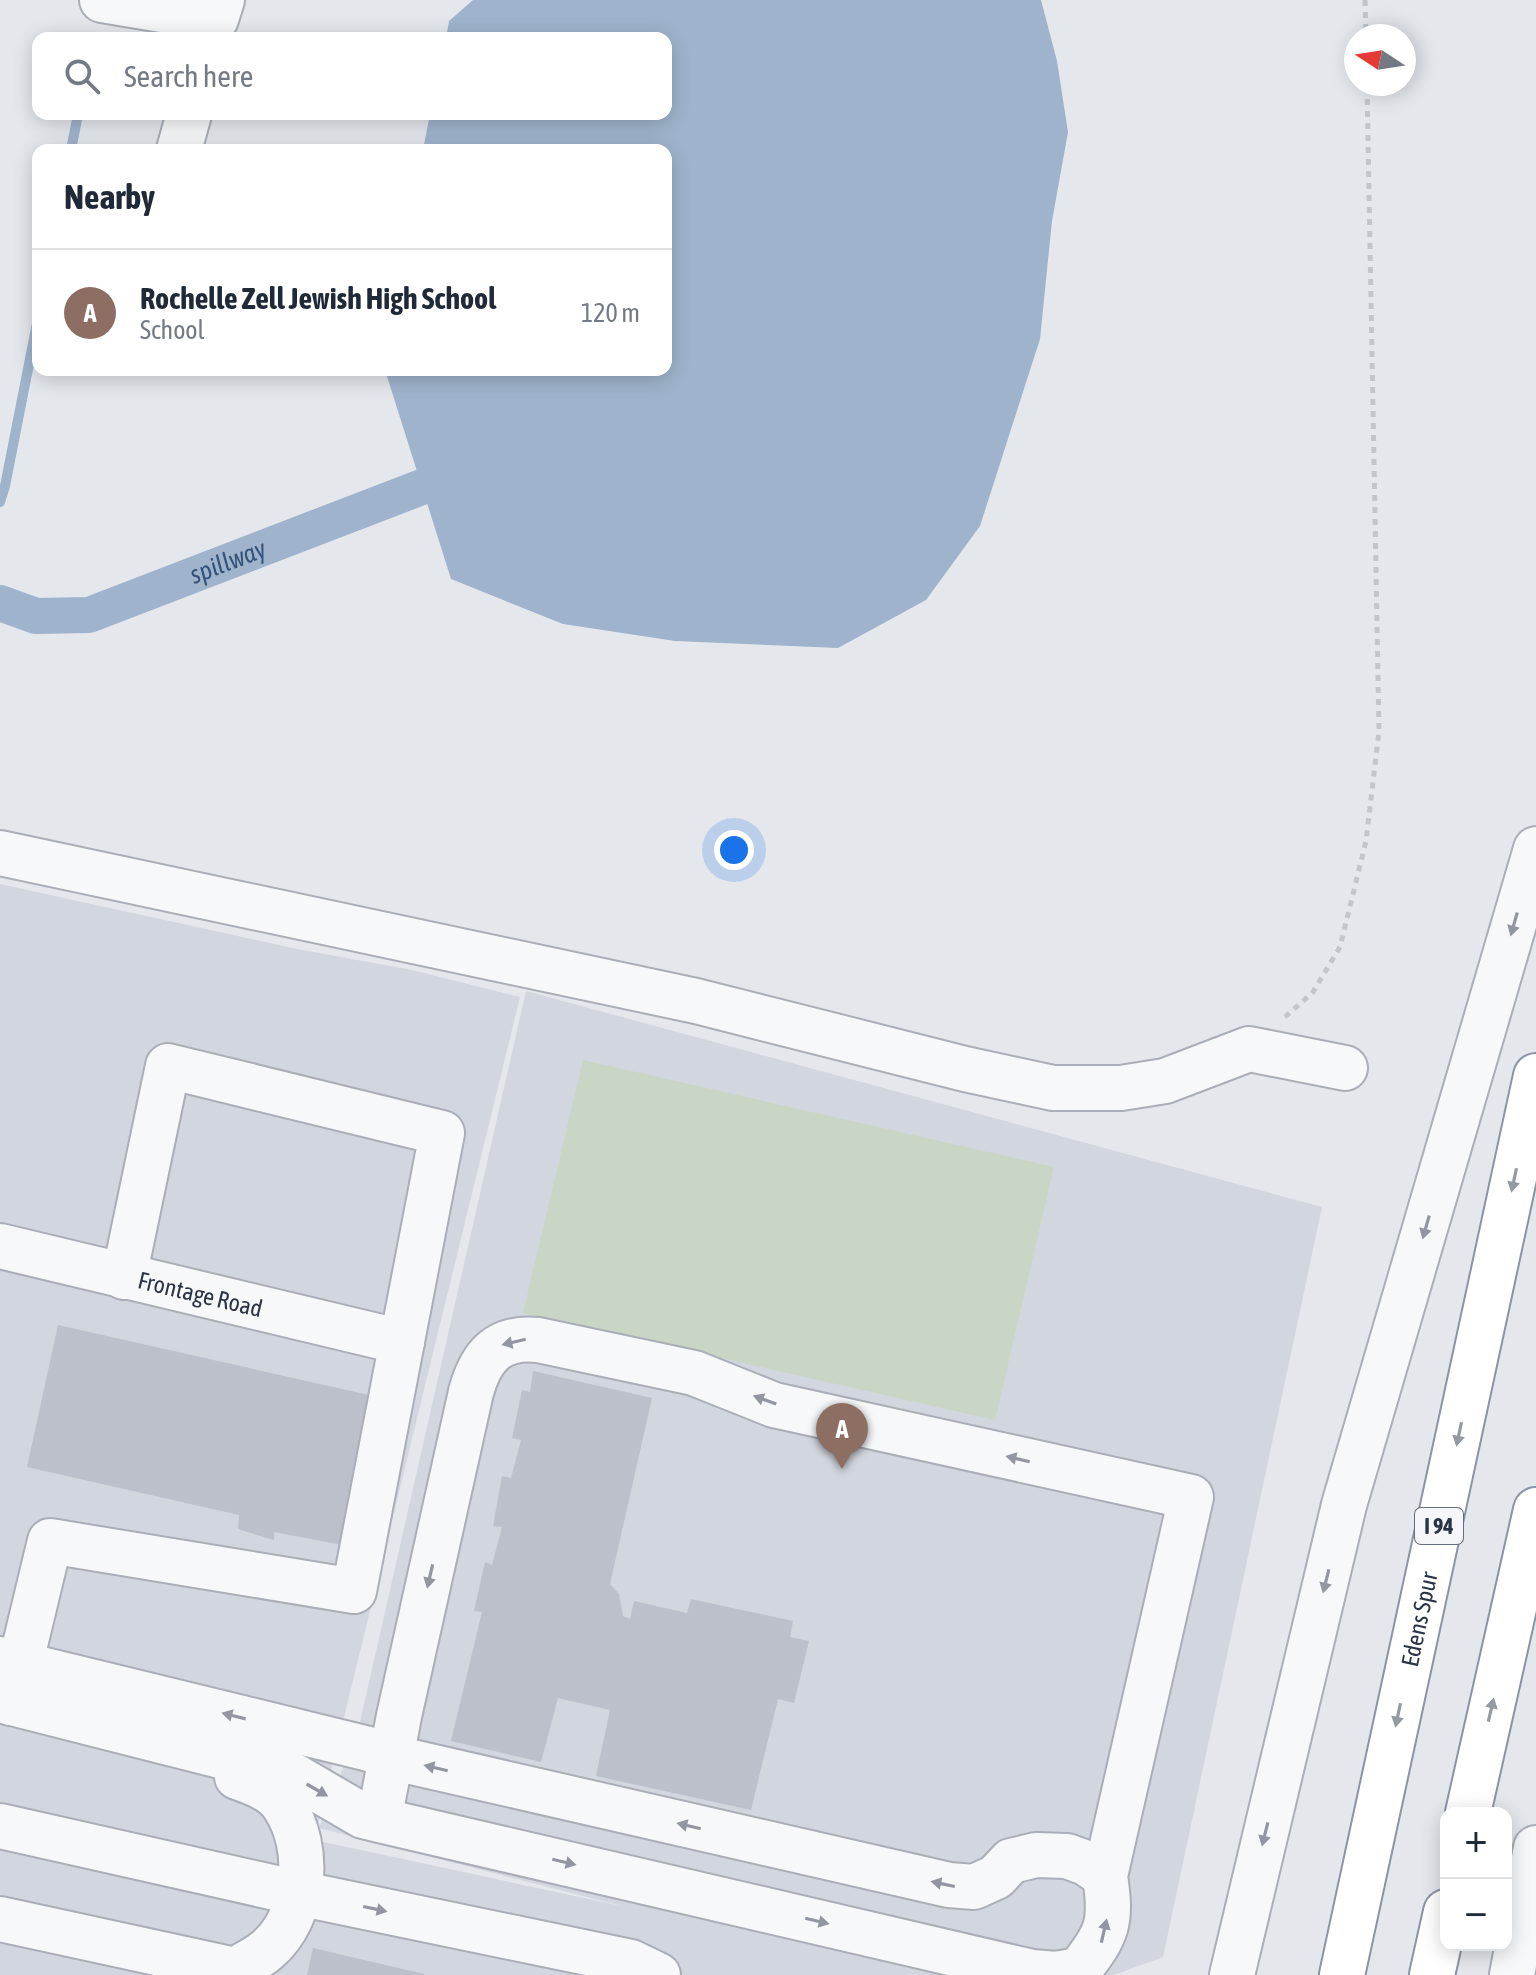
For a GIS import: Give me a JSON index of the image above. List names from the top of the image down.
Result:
{
  "streets": {
    "highway": ["I 94", "Edens Spur"],
    "lane": ["Frontage Road"]
  },
  "water": ["spillway"],
  "north": "left",
  "page": {
    "search": "Search here",
    "heading": "Nearby",
    "list": [
      {
        "mark": "A",
        "name": "Rochelle Zell Jewish High School",
        "note": "School",
        "value": "120 m"
      }
    ],
    "pins": "A",
    "map_buttons": ["+", "−"]
  }
}
